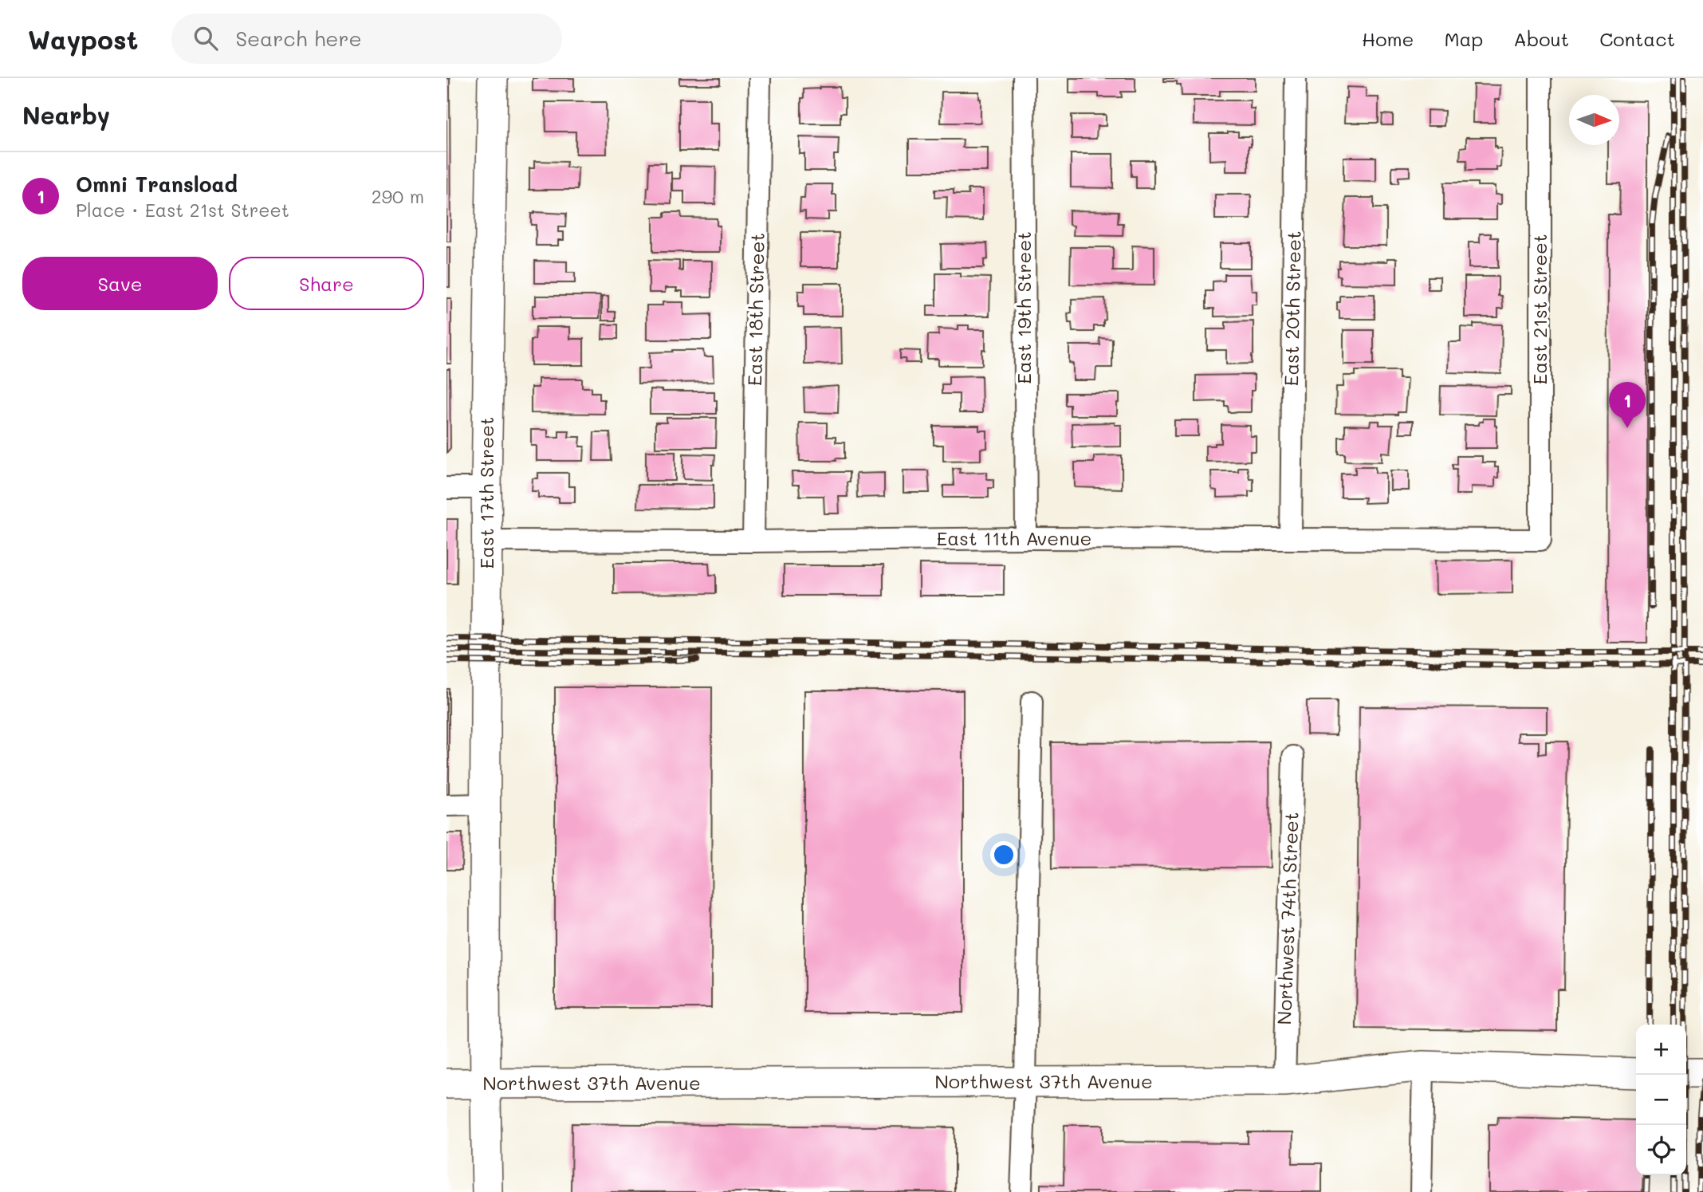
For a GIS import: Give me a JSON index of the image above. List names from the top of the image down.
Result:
{
  "streets": {
    "street": [
      "East 19th Street",
      "East 20th Street",
      "East 18th Street",
      "East 21st Street",
      "East 17th Street",
      "East 11th Avenue",
      "Northwest 74th Street",
      "Northwest 37th Avenue"
    ]
  },
  "crossings": [
    ["East 19th Street", "East 11th Avenue"],
    ["East 20th Street", "East 11th Avenue"],
    ["East 18th Street", "East 11th Avenue"],
    ["East 21st Street", "East 11th Avenue"],
    ["East 17th Street", "East 11th Avenue"],
    ["East 17th Street", "Northwest 37th Avenue"],
    ["Northwest 74th Street", "Northwest 37th Avenue"]
  ],
  "north": "right",
  "page": {
    "header": "Waypost",
    "search": "Search here",
    "nav": [
      "Home",
      "Map",
      "About",
      "Contact"
    ],
    "heading": "Nearby",
    "list": [
      {
        "mark": "1",
        "name": "Omni Transload",
        "note": "Place · East 21st Street",
        "value": "290 m"
      }
    ],
    "buttons": ["Save", "Share"],
    "pins": "1",
    "map_buttons": ["+", "−"]
  }
}
